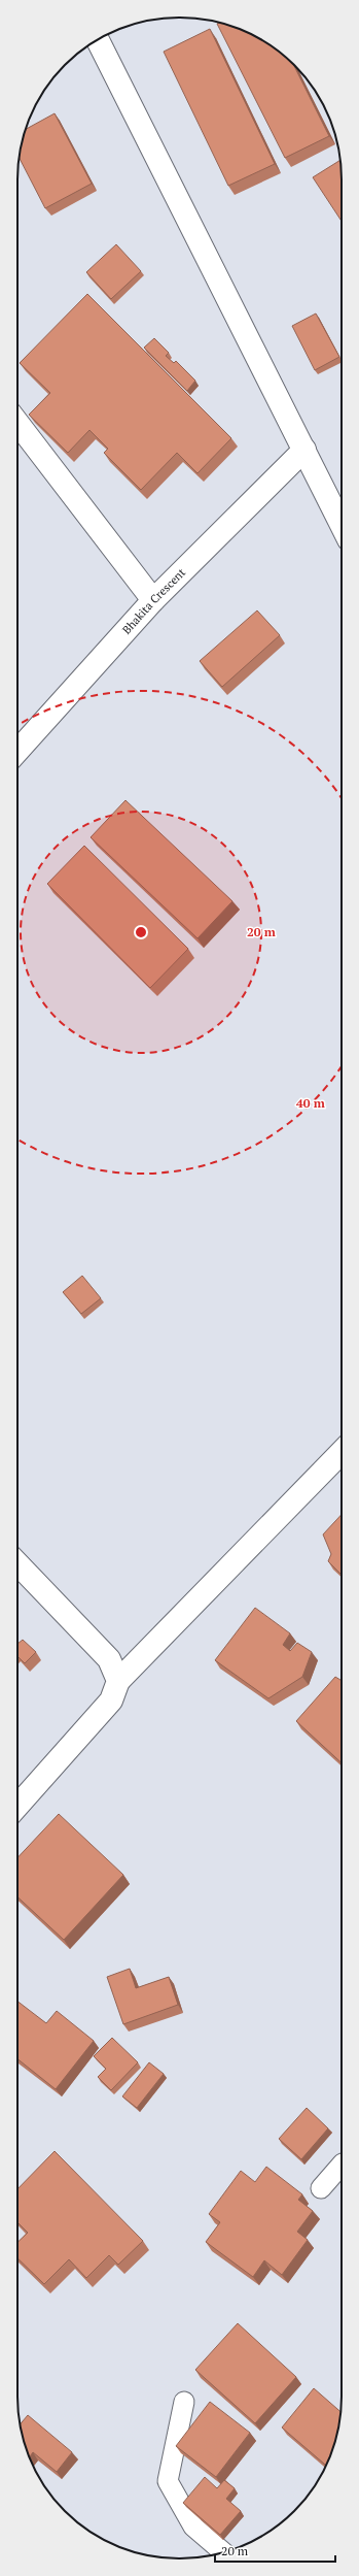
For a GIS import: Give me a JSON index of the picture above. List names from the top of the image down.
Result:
{
  "streets": {
    "street": ["Bhakita Crescent"]
  },
  "scale_bar": "20 m",
  "rings": ["20 m", "40 m"]
}
